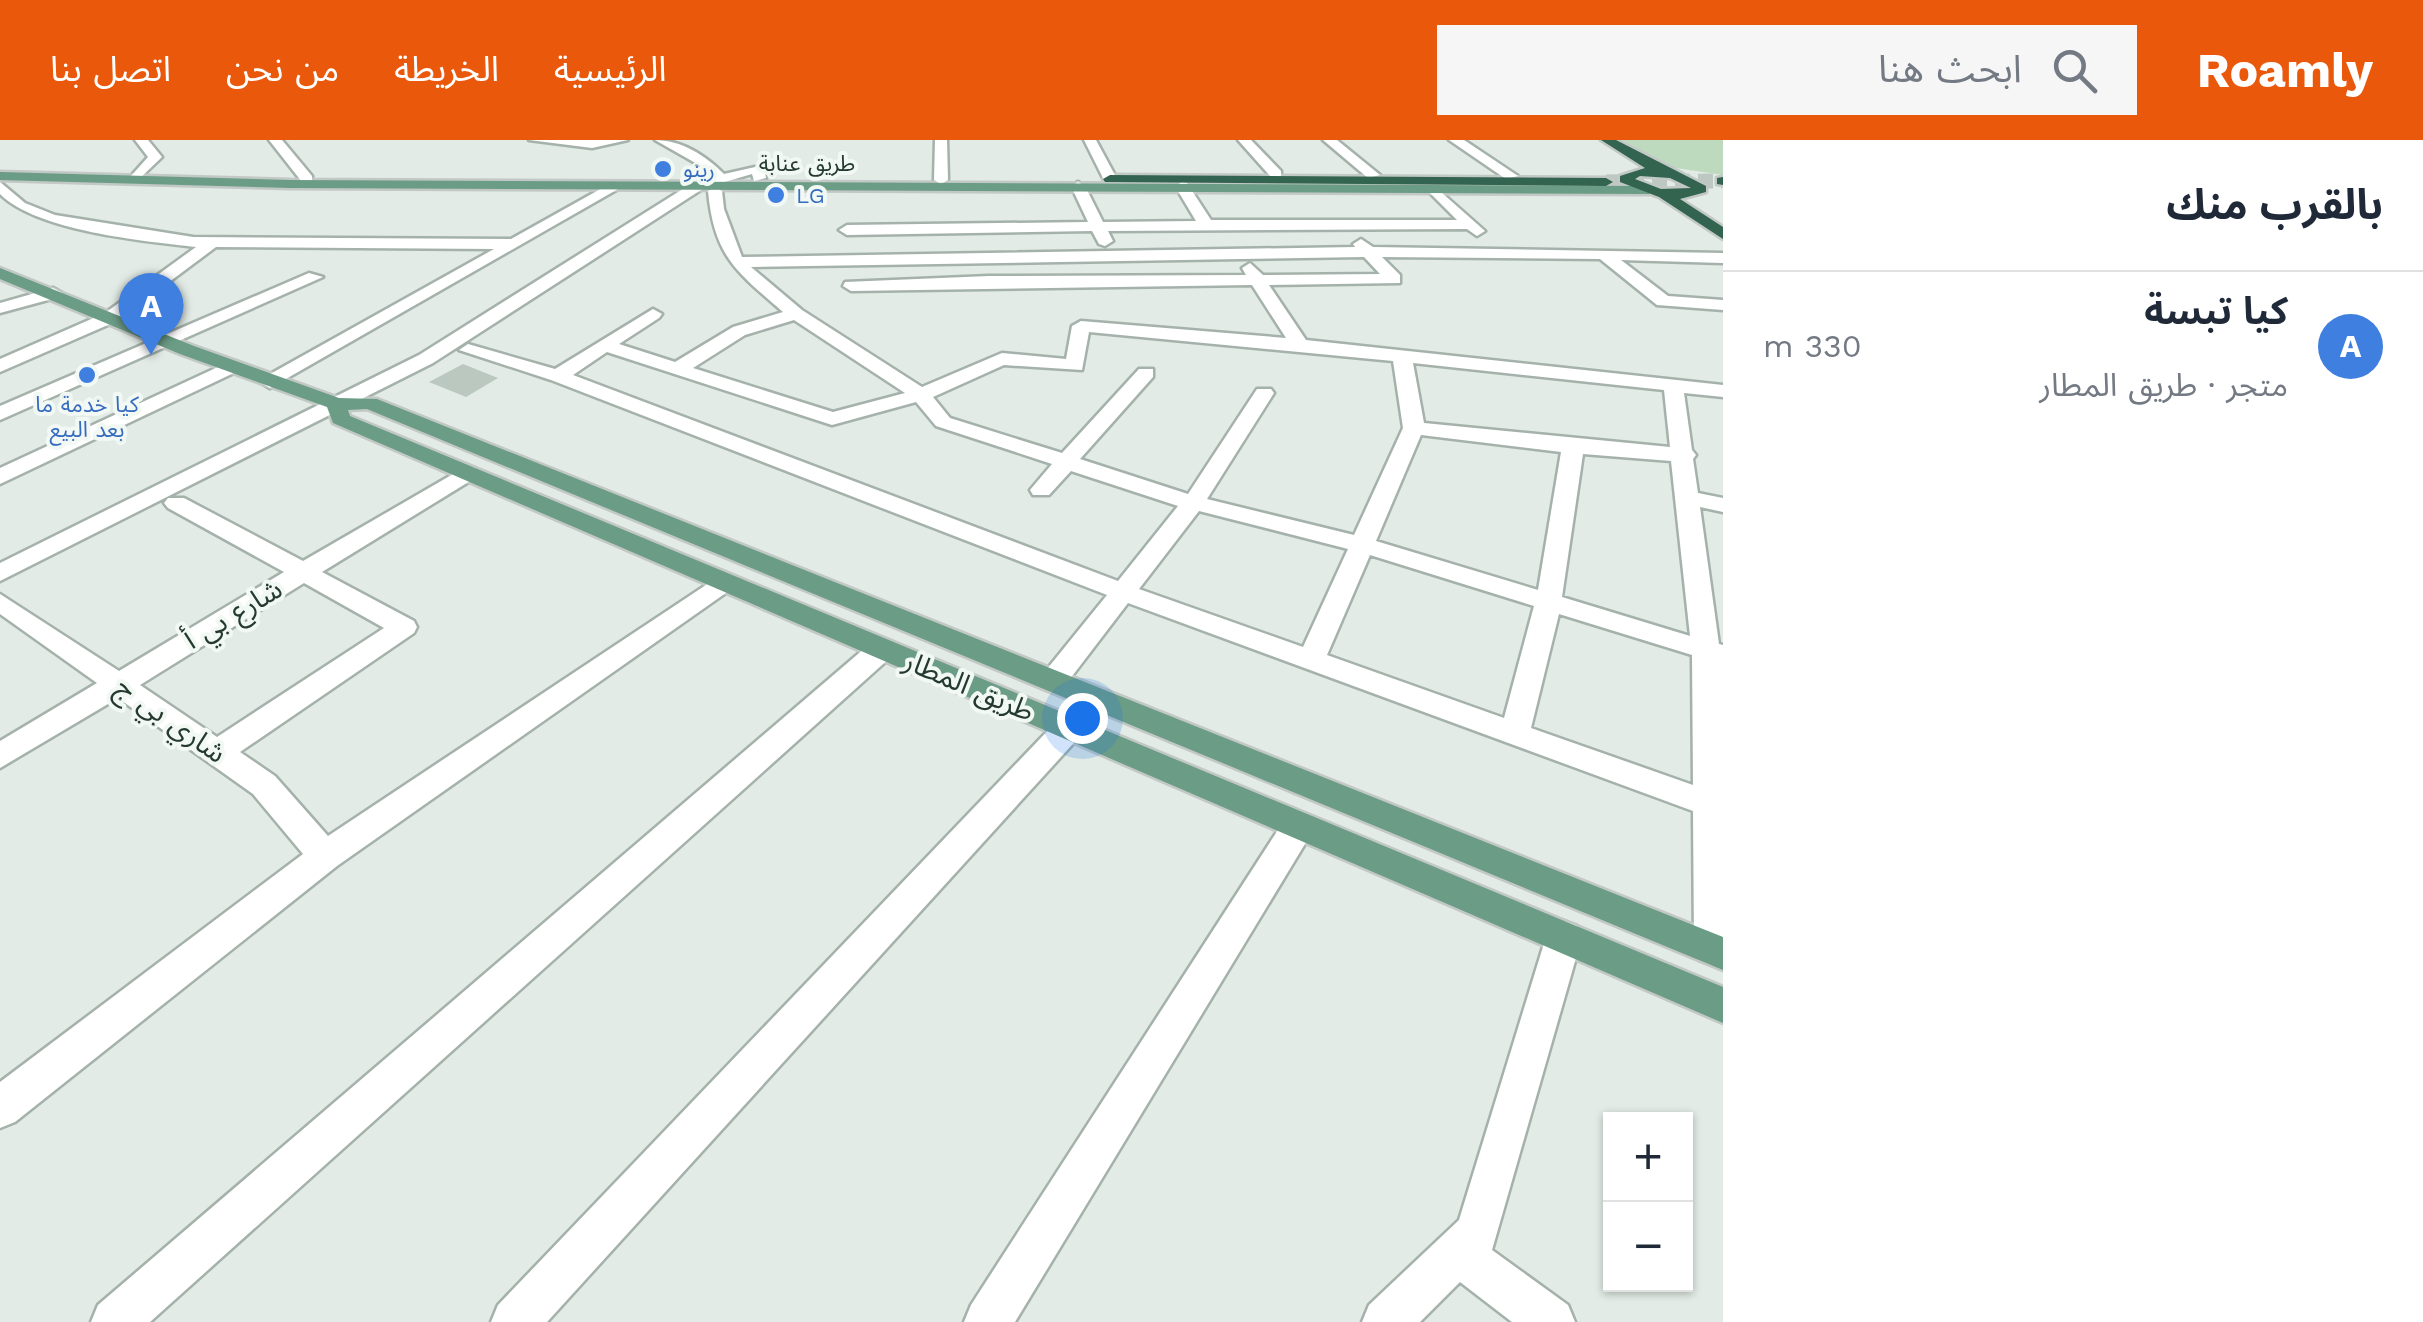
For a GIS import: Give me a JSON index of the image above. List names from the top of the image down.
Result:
{
  "streets": {
    "highway": ["طريق عنابة"],
    "main road": ["طريق المطار"],
    "street": ["شارع بي أ", "شاري بي ج"]
  },
  "crossings": [
    ["شارع بي أ", "طريق المطار"],
    ["شارع بي أ", "شاري بي ج"]
  ],
  "places": ["رينو", "LG", "كيا خدمة ما بعد البيع"],
  "page": {
    "header": "Roamly",
    "search": "ابحث هنا",
    "nav": [
      "الرئيسية",
      "الخريطة",
      "من نحن",
      "اتصل بنا"
    ],
    "heading": "بالقرب منك",
    "list": [
      {
        "mark": "A",
        "name": "كيا تبسة",
        "note": "متجر · طريق المطار",
        "value": "330 m"
      }
    ],
    "pins": "A",
    "map_buttons": ["+", "−"]
  }
}
